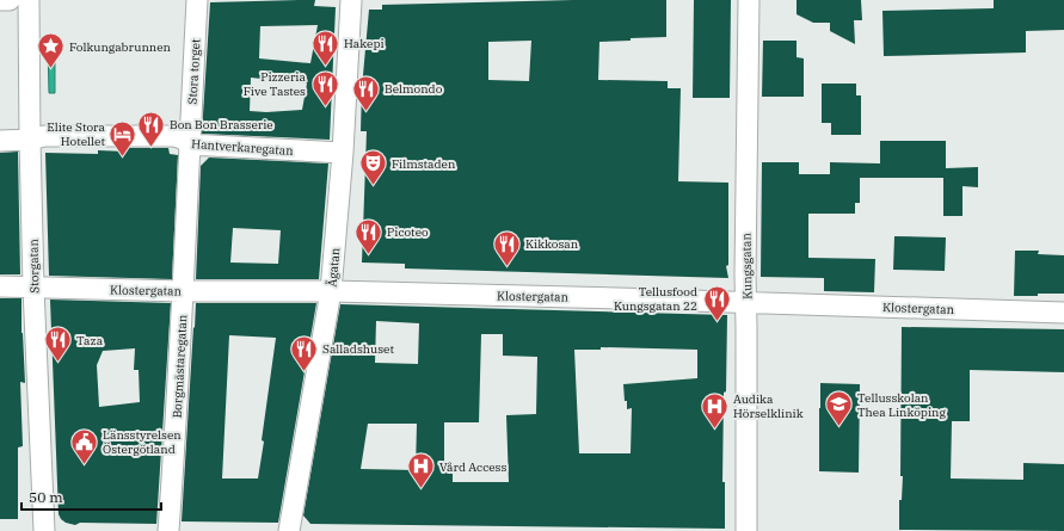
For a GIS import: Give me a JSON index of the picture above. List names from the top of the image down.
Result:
{
  "streets": {
    "street": [
      "Stora torget",
      "Hantverkaregatan",
      "Storgatan",
      "Kungsgatan",
      "Ågatan",
      "Klostergatan",
      "Borgmästaregatan"
    ]
  },
  "crossings": [
    ["Stora torget", "Hantverkaregatan"],
    ["Stora torget", "Borgmästaregatan"],
    ["Hantverkaregatan", "Storgatan"],
    ["Hantverkaregatan", "Ågatan"],
    ["Hantverkaregatan", "Borgmästaregatan"],
    ["Storgatan", "Klostergatan"],
    ["Kungsgatan", "Klostergatan"],
    ["Ågatan", "Klostergatan"],
    ["Klostergatan", "Borgmästaregatan"]
  ],
  "places": {
    "restaurant": [
      "Hakepi",
      "Pizzeria Five Tastes",
      "Belmondo",
      "Bon Bon Brasserie",
      "Picoteo",
      "Kikkosan",
      "Tellusfood Kungsgatan 22",
      "Taza",
      "Salladshuset"
    ],
    "place": ["Folkungabrunnen"],
    "hotel": ["Elite Stora Hotellet"],
    "theatre": ["Filmstaden"],
    "school or university": ["Tellusskolan Thea Linköping"],
    "hospital": ["Audika Hörselklinik", "Vård Access"],
    "public building": ["Länsstyrelsen Östergötland"]
  },
  "scale_bar": "50 m"
}
